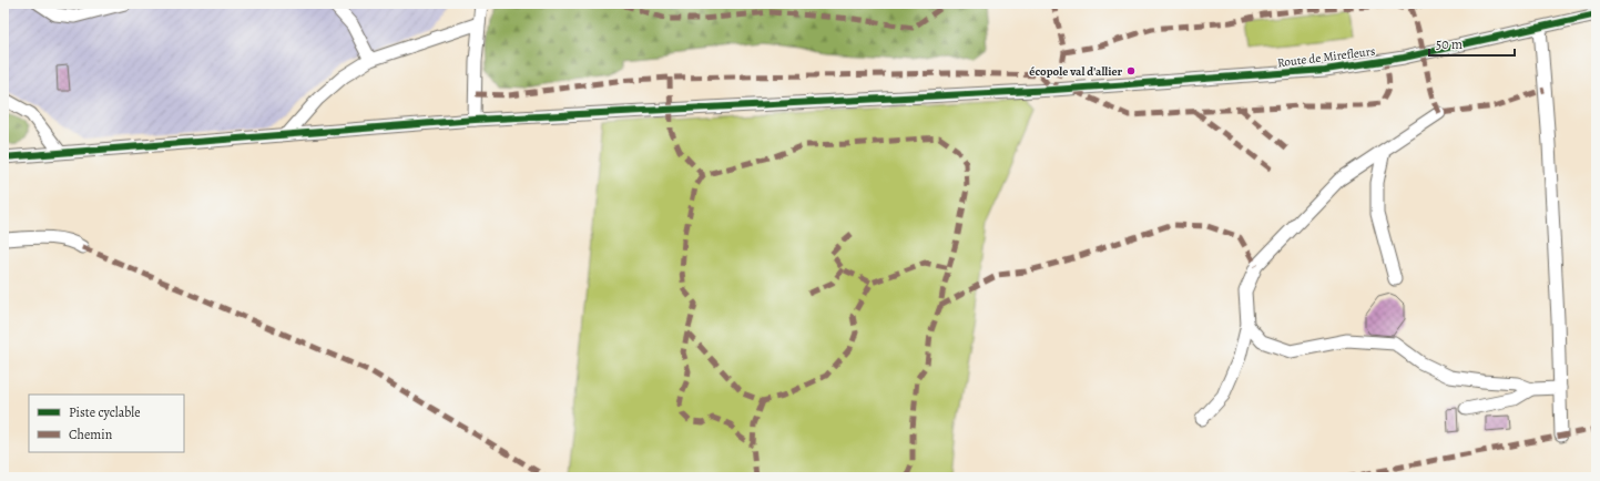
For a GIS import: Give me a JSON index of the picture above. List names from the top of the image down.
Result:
{
  "streets": {
    "street": ["Route de Mirefleurs"]
  },
  "places": ["écopole val d'allier"],
  "legend": ["Piste cyclable", "Chemin"],
  "scale_bar": "50 m"
}
